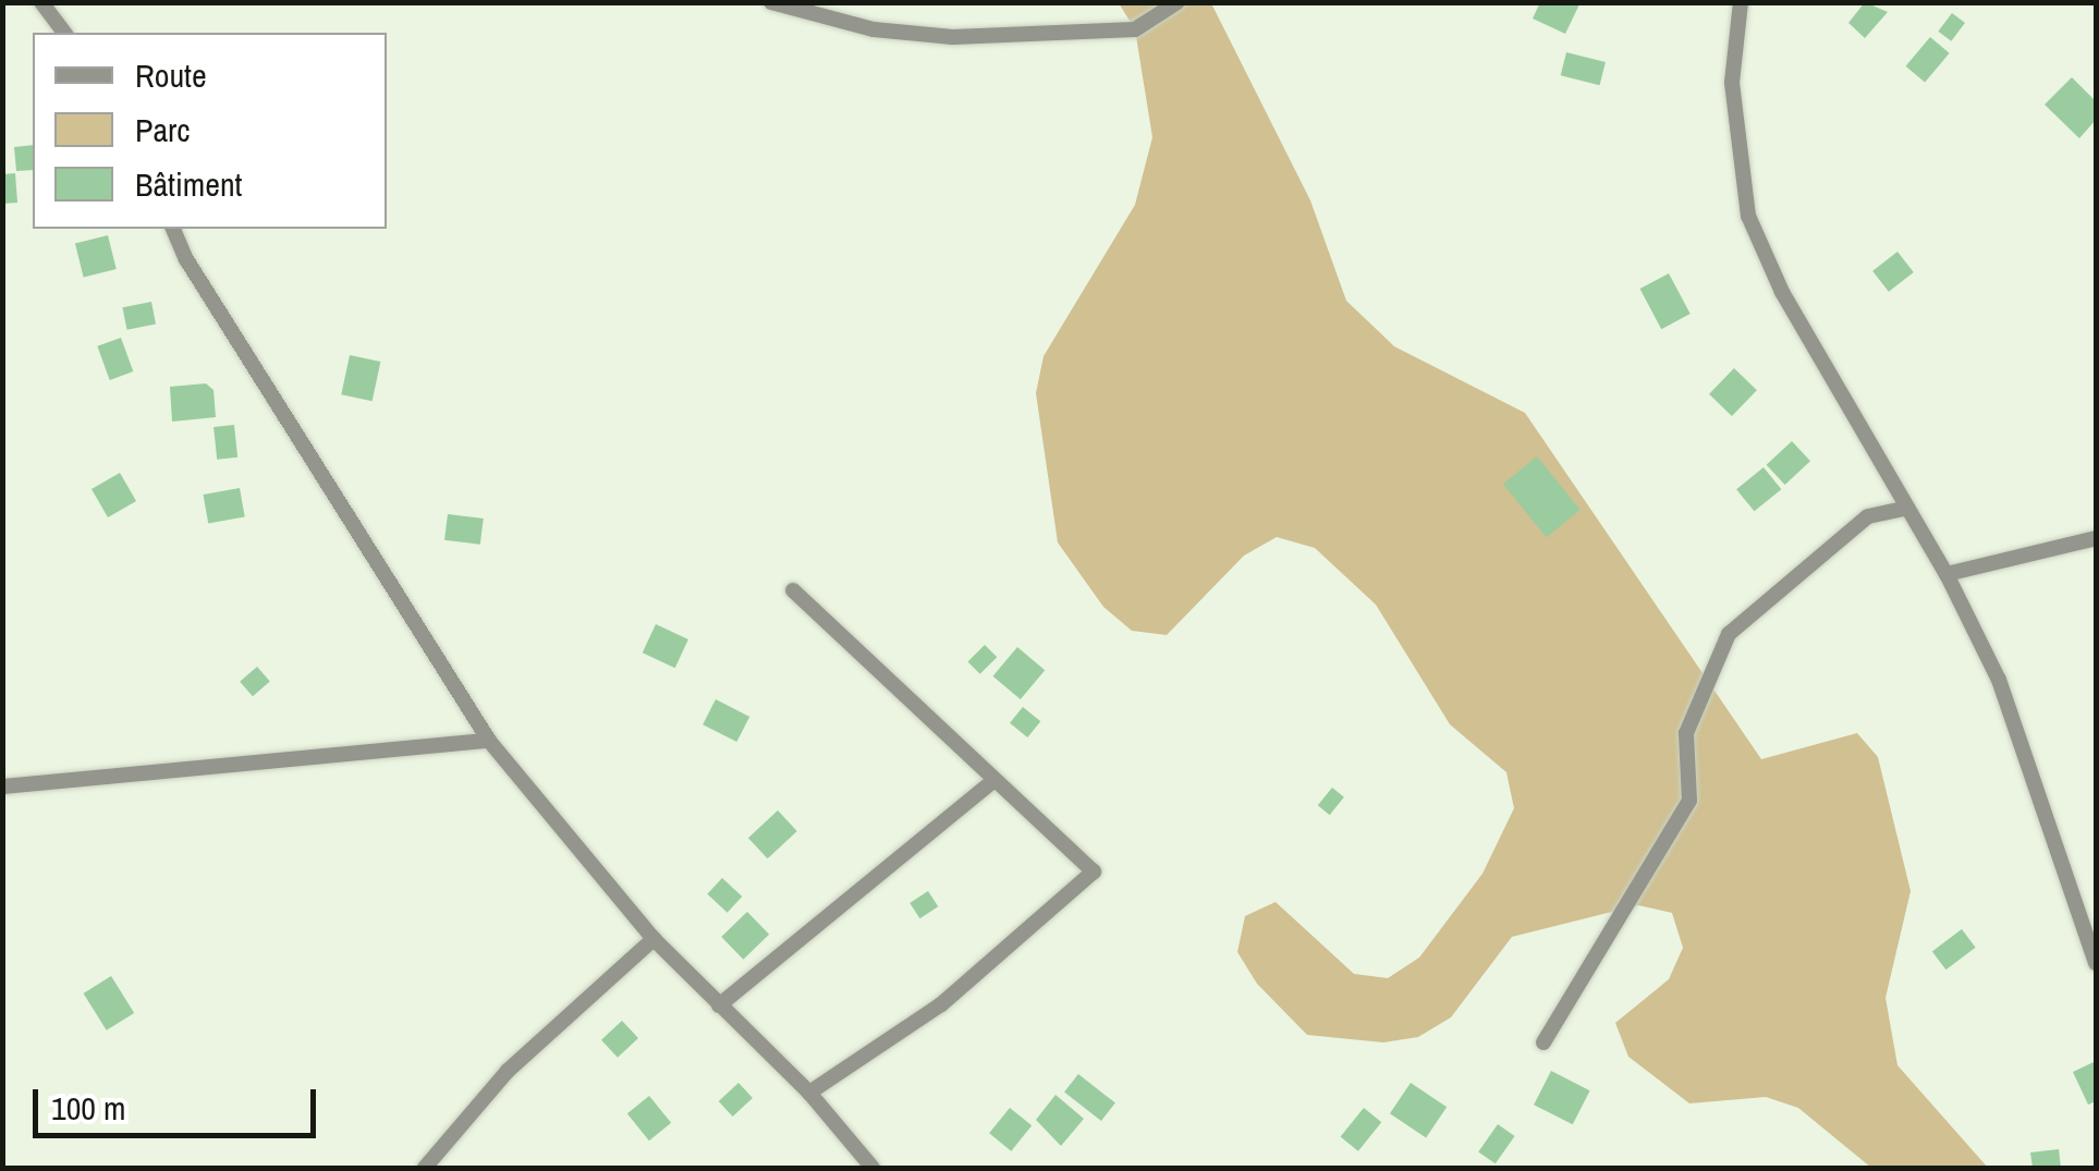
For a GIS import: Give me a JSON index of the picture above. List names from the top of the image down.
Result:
{
  "legend": ["Route", "Parc", "Bâtiment"],
  "scale_bar": "100 m"
}
